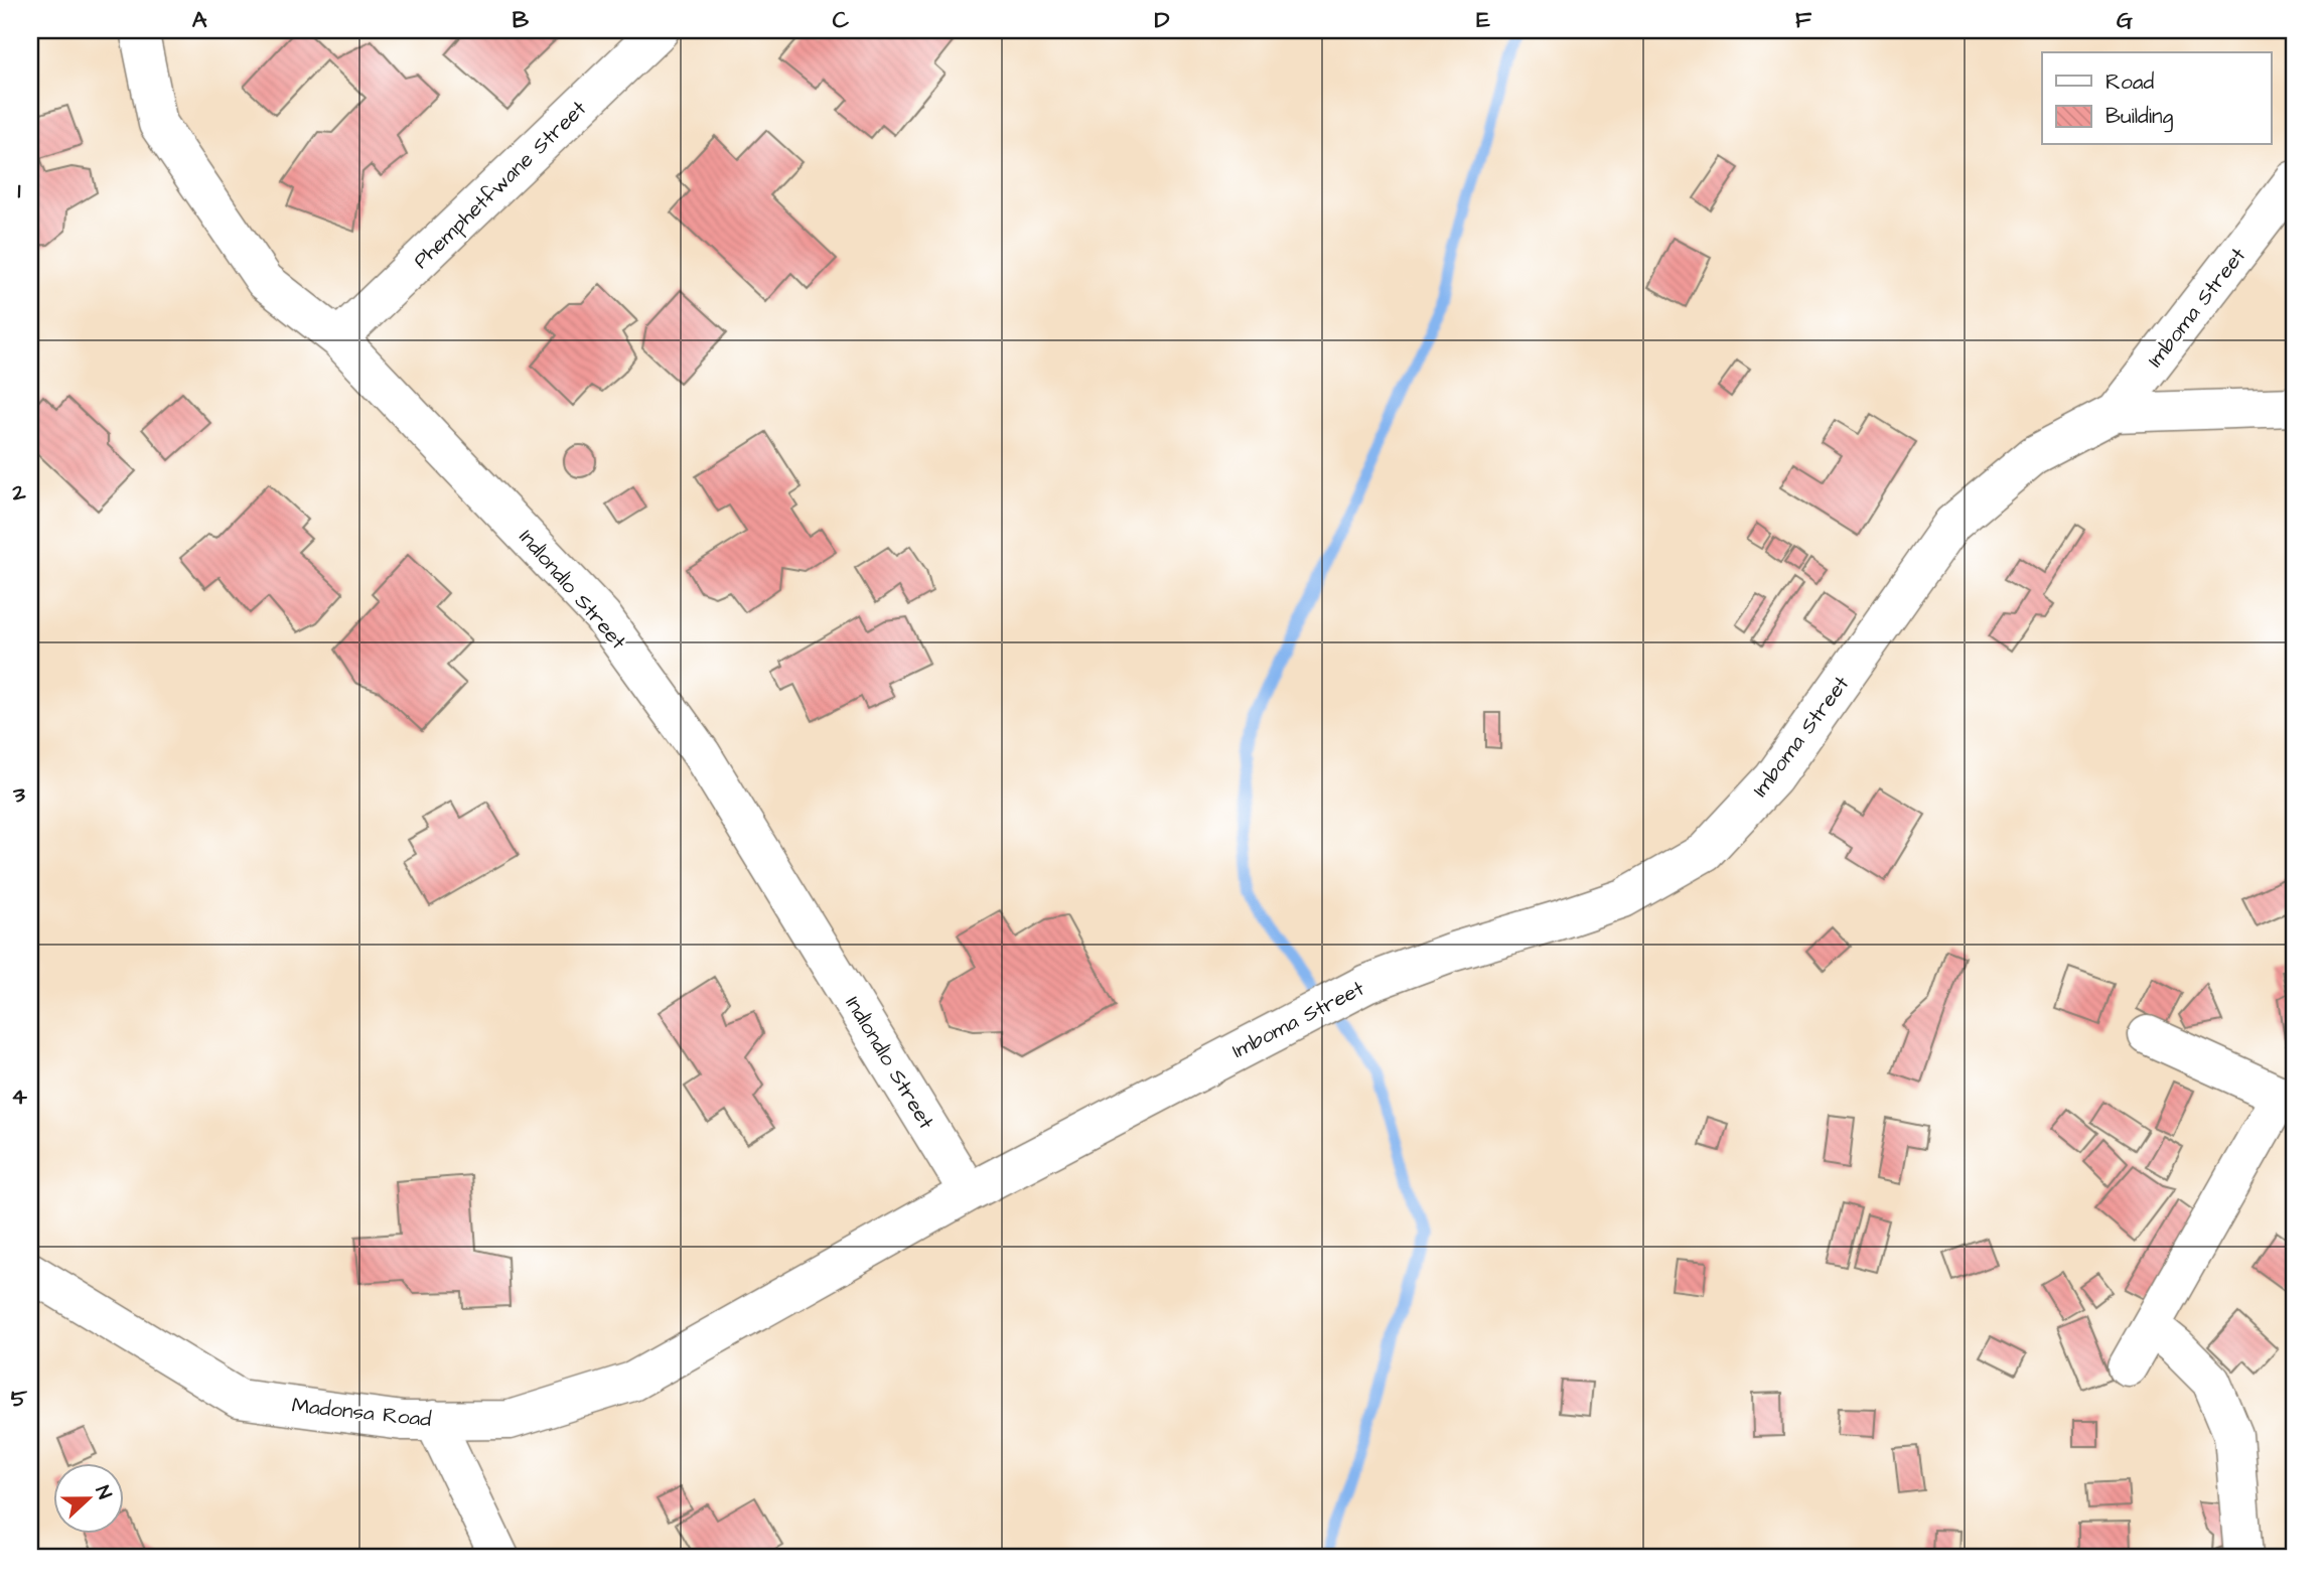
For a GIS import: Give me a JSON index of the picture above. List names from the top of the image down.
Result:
{
  "streets": {
    "street": [
      "Phemphetfwane Street",
      "Imboma Street",
      "Indlondlo Street",
      "Madonsa Road"
    ]
  },
  "crossings": [
    ["Phemphetfwane Street", "Indlondlo Street"],
    ["Imboma Street", "Indlondlo Street"],
    ["Imboma Street", "Madonsa Road"],
    ["Indlondlo Street", "Madonsa Road"]
  ],
  "legend": ["Road", "Building"],
  "north": "right",
  "grid": {
    "columns": [
      "A",
      "B",
      "C",
      "D",
      "E",
      "F",
      "G"
    ],
    "rows": [
      "1",
      "2",
      "3",
      "4",
      "5"
    ]
  }
}
